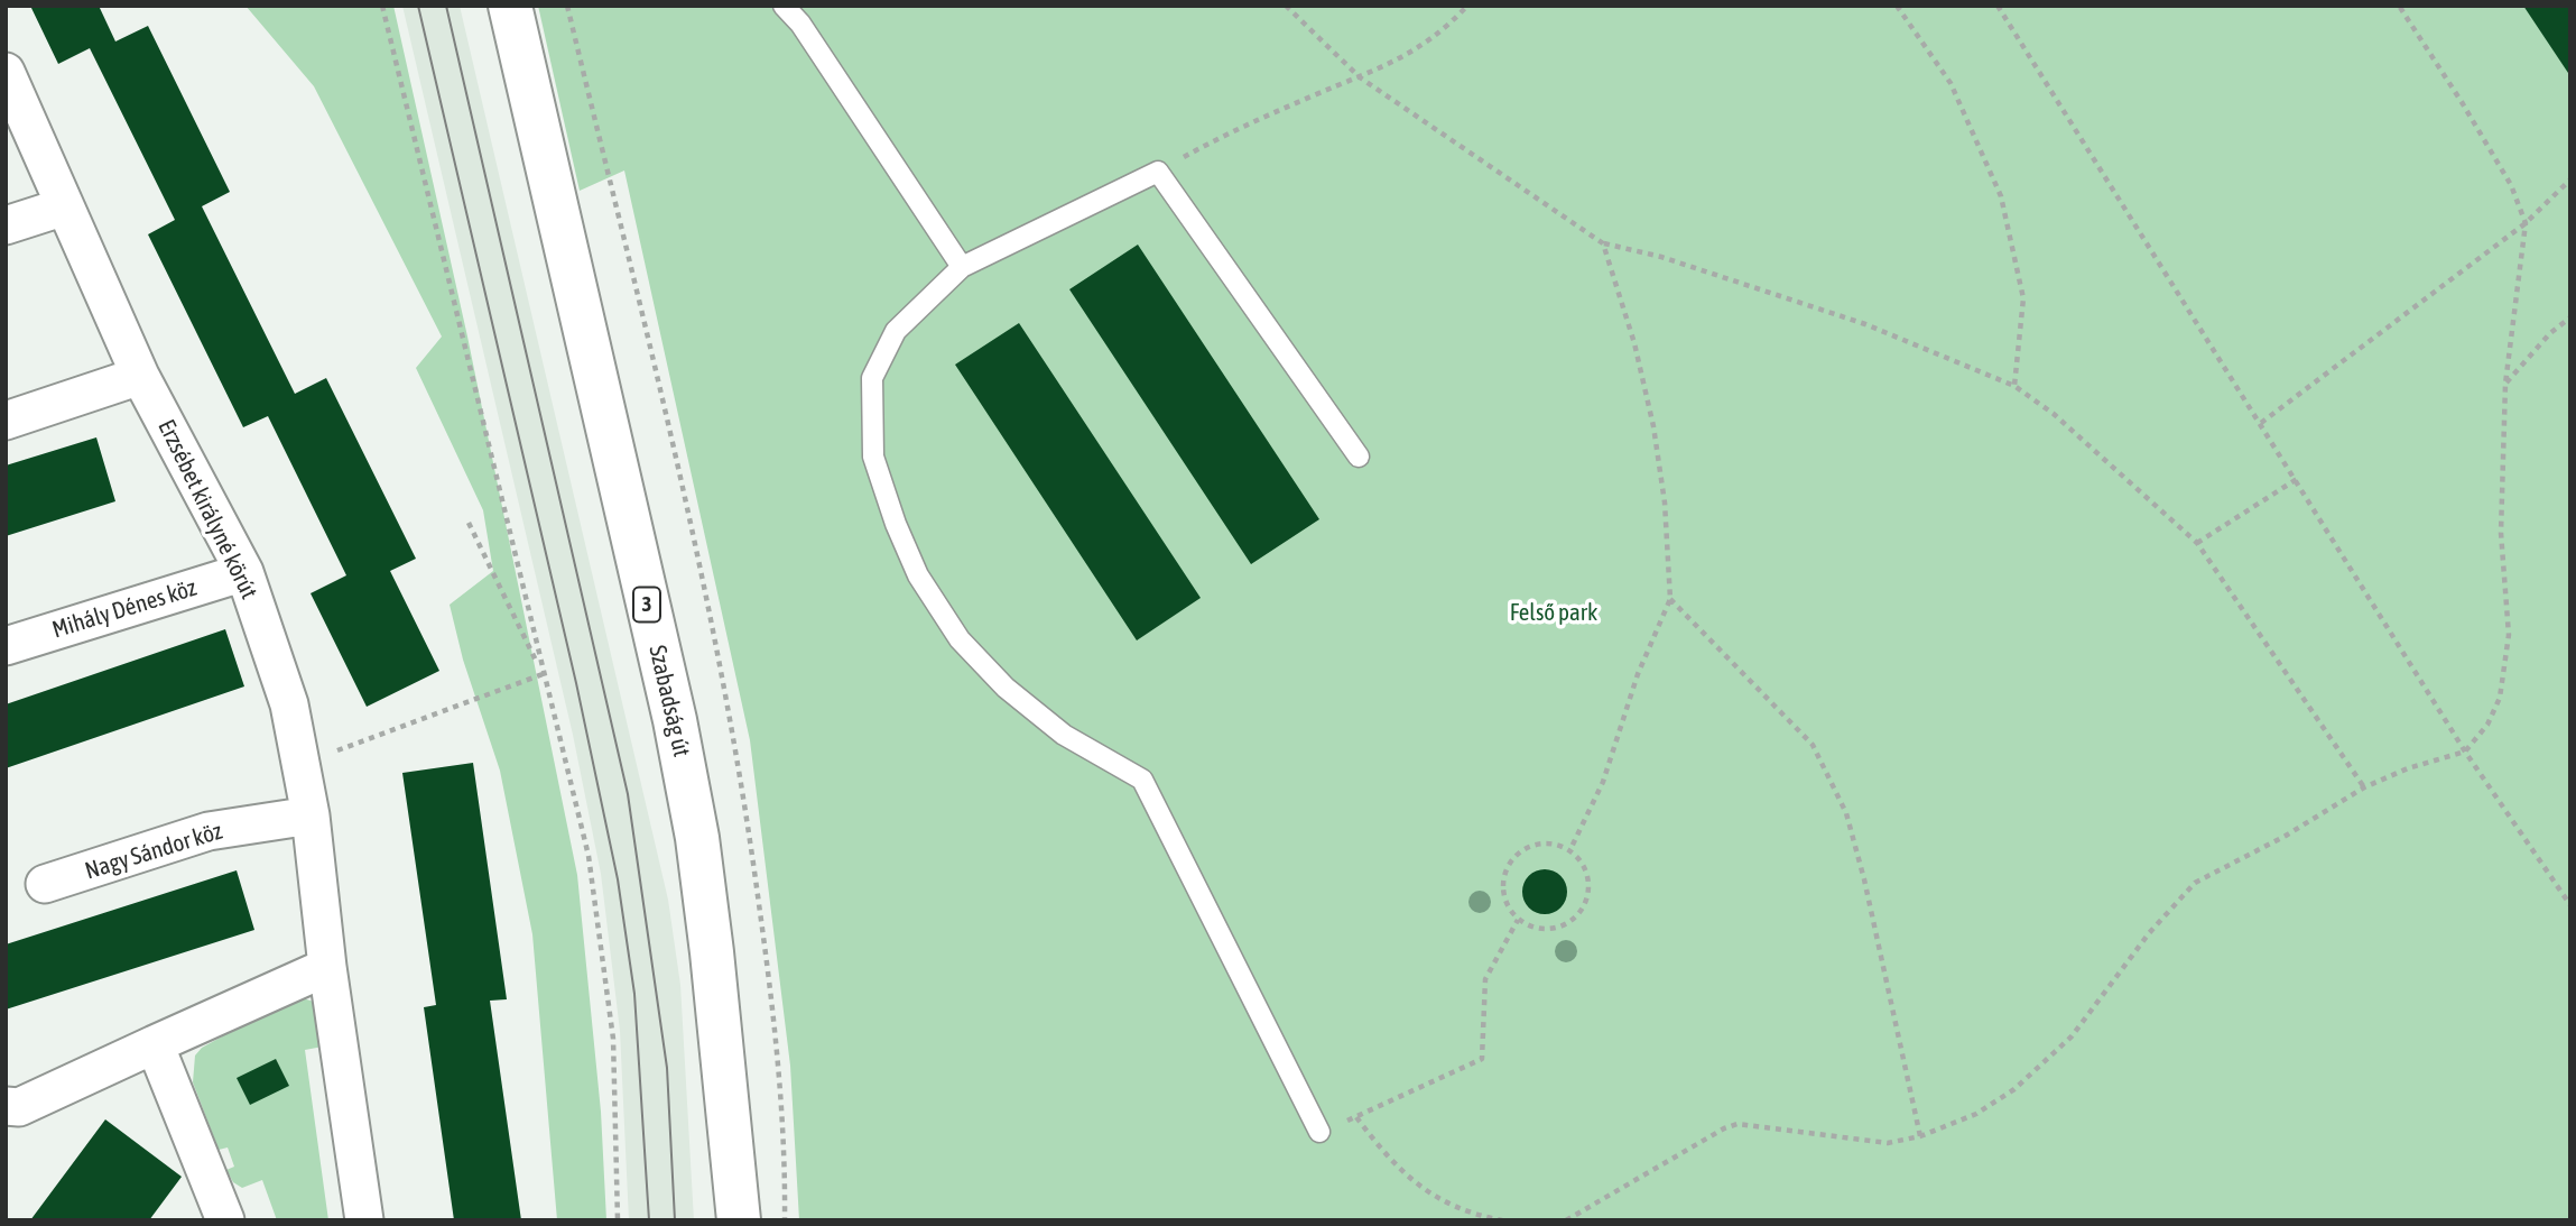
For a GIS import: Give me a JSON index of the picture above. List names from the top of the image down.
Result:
{
  "streets": {
    "main road": ["3", "Szabadság út"],
    "street": ["Erzsébet királyné körút", "Mihály Dénes köz", "Nagy Sándor köz"]
  },
  "crossings": [
    ["Erzsébet királyné körút", "Mihály Dénes köz"],
    ["Erzsébet királyné körút", "Nagy Sándor köz"]
  ],
  "parks": ["Felső park"]
}
